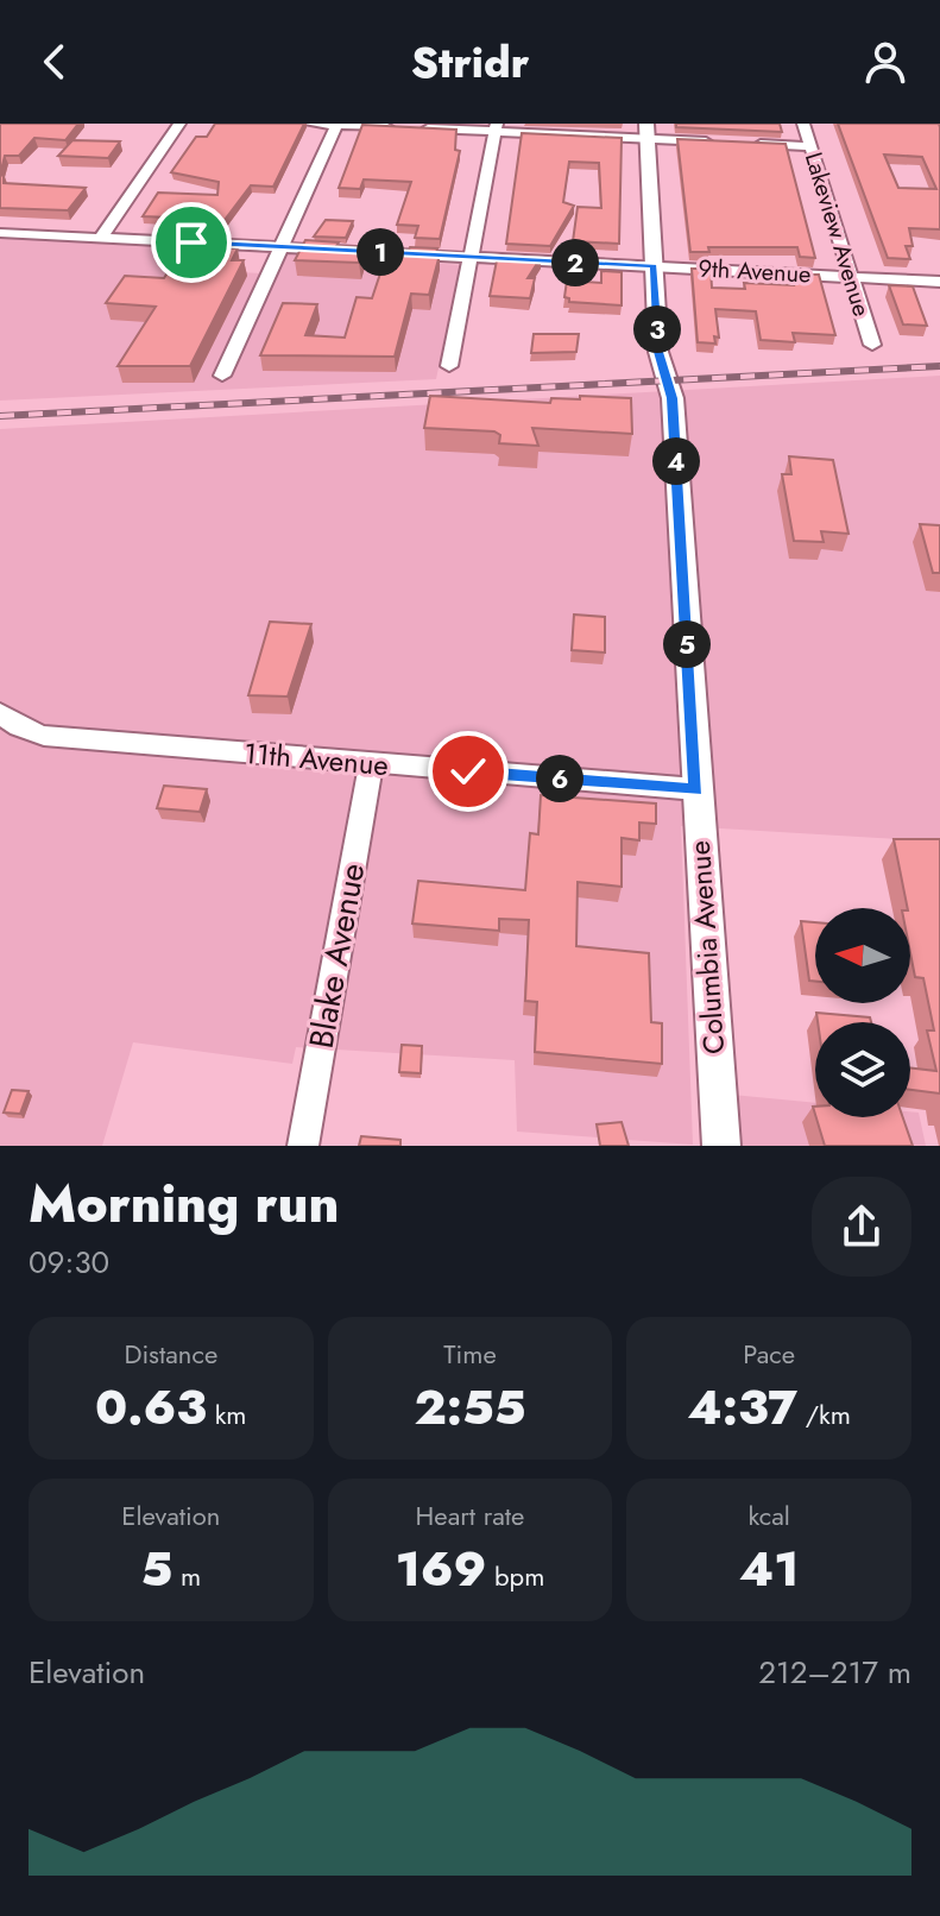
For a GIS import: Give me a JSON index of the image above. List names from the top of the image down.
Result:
{
  "streets": {
    "street": [
      "Lakeview Avenue",
      "9th Avenue",
      "11th Avenue",
      "Columbia Avenue",
      "Blake Avenue"
    ]
  },
  "crossings": [
    ["Lakeview Avenue", "9th Avenue"],
    ["9th Avenue", "Columbia Avenue"],
    ["11th Avenue", "Columbia Avenue"],
    ["11th Avenue", "Blake Avenue"]
  ],
  "north": "left",
  "page": {
    "header": "Stridr",
    "pins": [
      "1",
      "2",
      "3",
      "4",
      "5",
      "6"
    ],
    "heading": ["Morning run", "09:30"],
    "stats": [
      ["Distance", "0.63 km"],
      ["Time", "2:55"],
      ["Pace", "4:37 /km"],
      ["Elevation", "5 m"],
      ["Heart rate", "169 bpm"],
      ["kcal", "41"]
    ],
    "chart": ["Elevation", "212–217 m"]
  }
}
